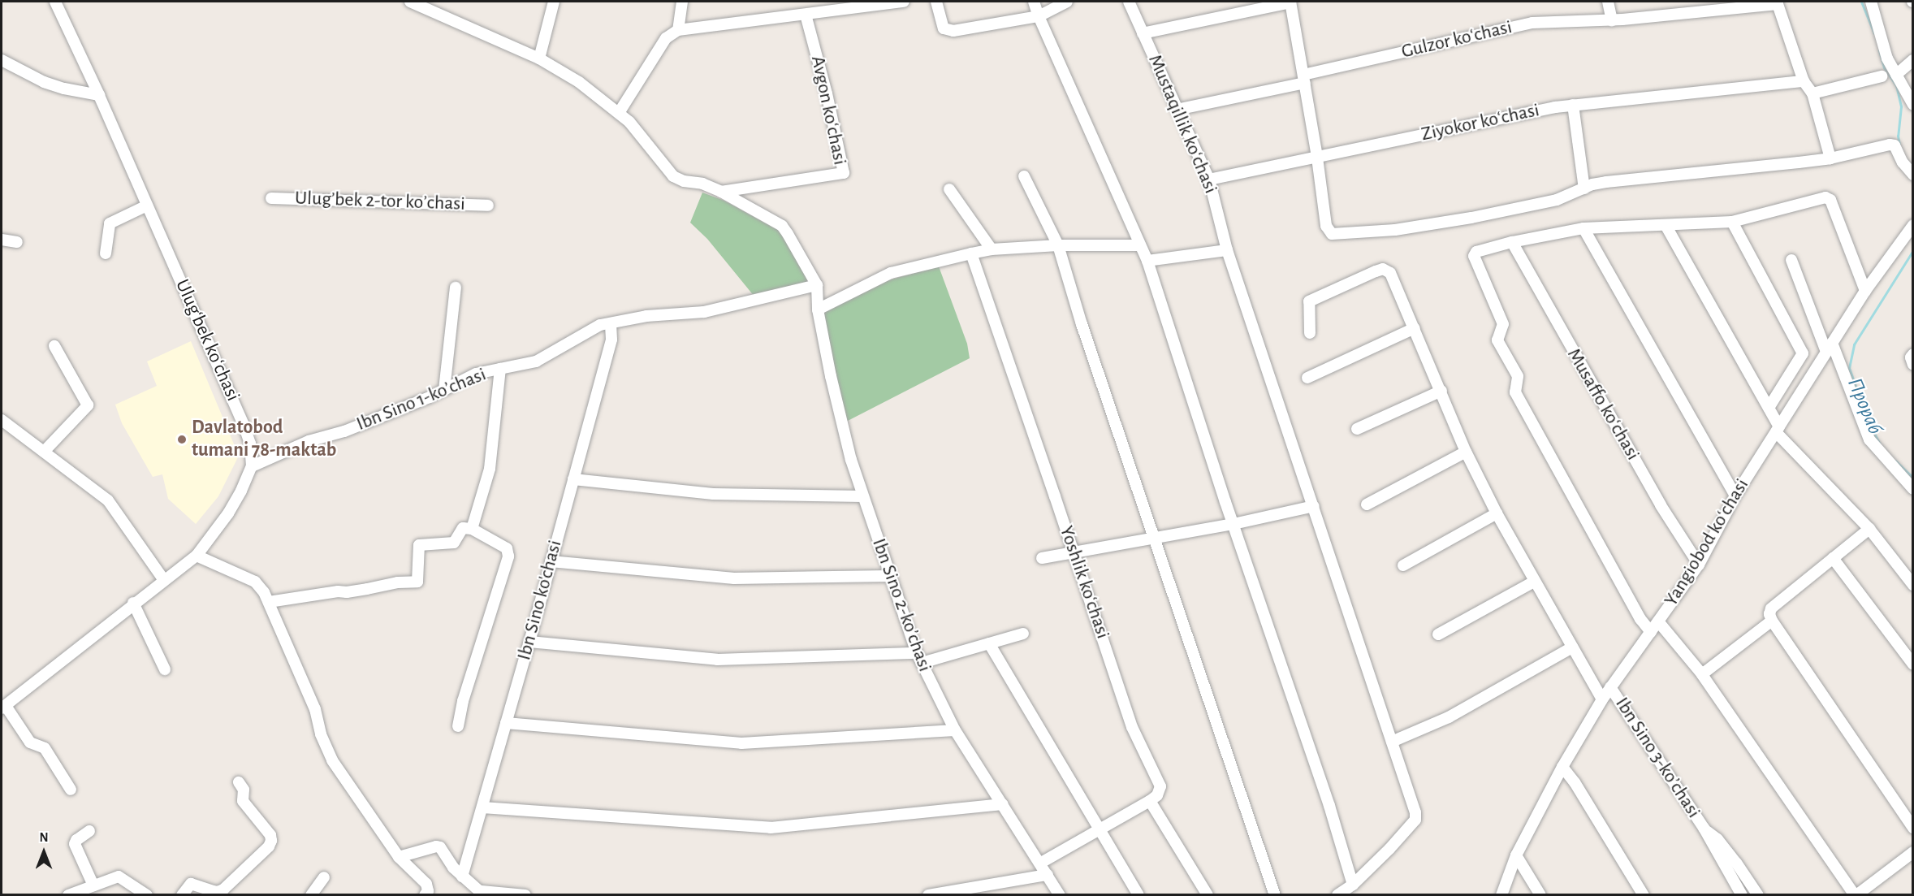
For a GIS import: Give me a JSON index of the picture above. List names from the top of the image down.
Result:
{
  "streets": {
    "street": [
      "Gulzor koʻchasi",
      "Avgon koʻchasi",
      "Ziyokor koʻchasi",
      "Mustaqillik koʻchasi",
      "Ulugʼbek 2-tor koʼchasi",
      "Ulugʻbek koʻchasi",
      "Ibn Sino 1-koʼchasi",
      "Musaffo koʻchasi",
      "Yangiobod koʻchasi",
      "Yoshlik koʻchasi",
      "Ibn Sino ko'chasi",
      "Ibn Sino 2-koʼchasi",
      "Ibn Sino 3-koʼchasi"
    ]
  },
  "crossings": [
    ["Gulzor koʻchasi", "Mustaqillik koʻchasi"],
    ["Ziyokor koʻchasi", "Mustaqillik koʻchasi"],
    ["Ulugʻbek koʻchasi", "Ibn Sino 1-koʼchasi"],
    ["Ibn Sino 1-koʼchasi", "Ibn Sino ko'chasi"],
    ["Ibn Sino 1-koʼchasi", "Ibn Sino 2-koʼchasi"],
    ["Musaffo koʻchasi", "Yangiobod koʻchasi"],
    ["Yangiobod koʻchasi", "Ibn Sino 3-koʼchasi"]
  ],
  "water": ["Прораб"],
  "places": ["Davlatobod tumani 78-maktab"],
  "north": "top"
}
